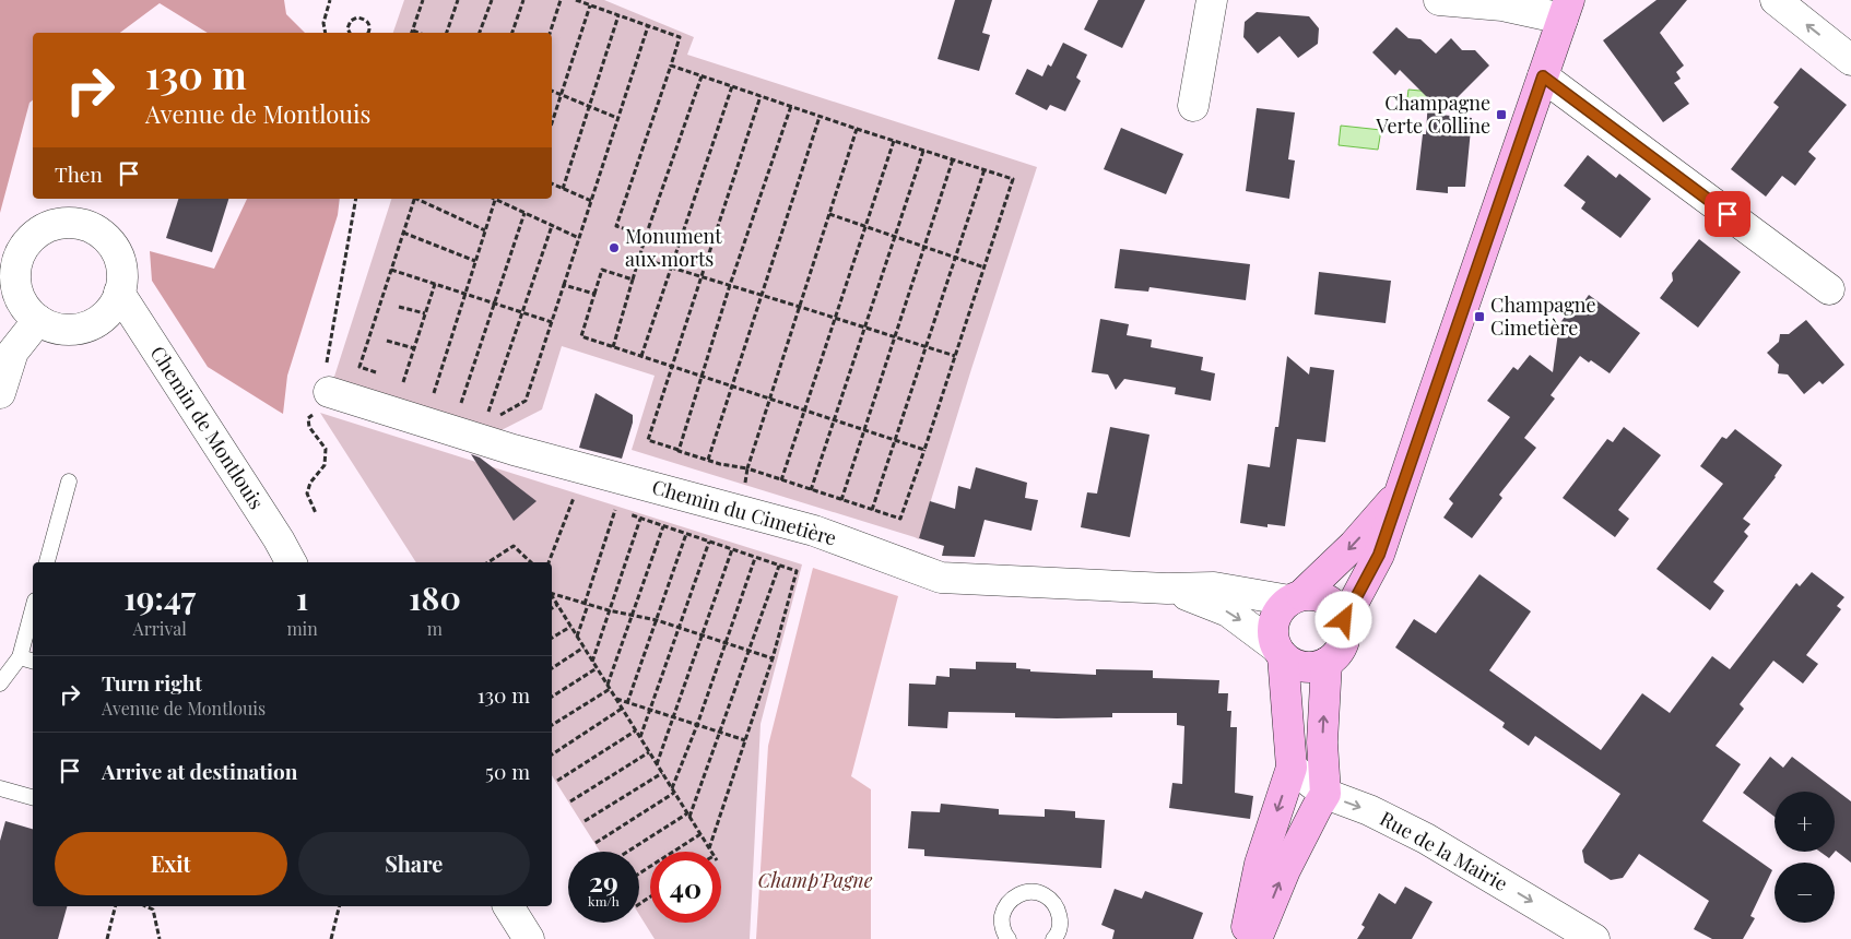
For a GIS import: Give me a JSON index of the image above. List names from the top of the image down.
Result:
{
  "streets": {
    "street": ["Chemin de Montlouis", "Chemin du Cimetière", "Rue de la Mairie"]
  },
  "one_way": ["Rue de la Mairie"],
  "parks": ["Champ'Pagne"],
  "places": {
    "transit": ["Champagne Verte Colline", "Champagne Cimetière"],
    "other": ["Monument aux morts"]
  },
  "page": {
    "turn": ["130 m", "Avenue de Montlouis"],
    "then": "Then",
    "eta": [
      "19:47",
      "Arrival",
      "1",
      "min",
      "180",
      "m"
    ],
    "list": [
      {
        "name": "Turn right",
        "note": "Avenue de Montlouis",
        "value": "130 m"
      },
      {
        "name": "Arrive at destination",
        "value": "50 m"
      }
    ],
    "map_buttons": ["+", "−"],
    "buttons": ["Exit", "Share"],
    "speed": "29 km/h",
    "limit": "40"
  }
}
